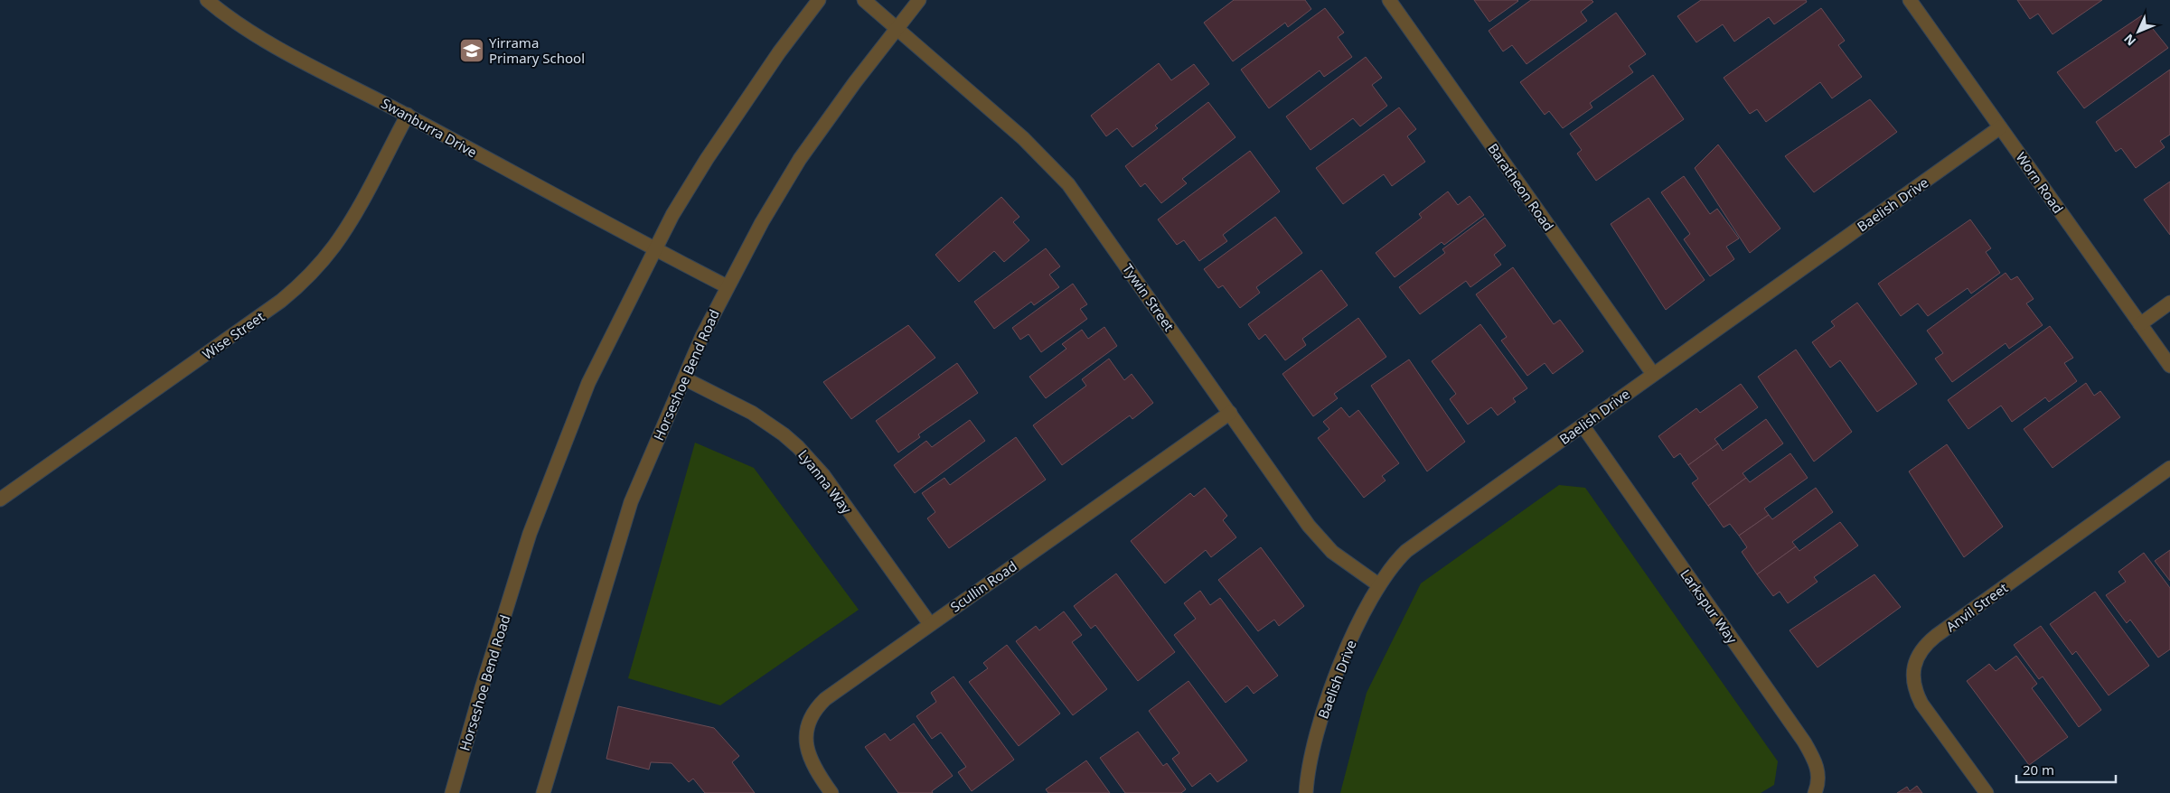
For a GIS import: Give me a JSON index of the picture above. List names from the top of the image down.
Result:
{
  "streets": {
    "street": [
      "Swanburra Drive",
      "Worn Road",
      "Baratheon Road",
      "Baelish Drive",
      "Tywin Street",
      "Wise Street",
      "Horseshoe Bend Road",
      "Lyanna Way",
      "Scullin Road",
      "Larkspur Way",
      "Anvil Street"
    ]
  },
  "crossings": [
    ["Swanburra Drive", "Wise Street"],
    ["Swanburra Drive", "Horseshoe Bend Road"],
    ["Worn Road", "Baelish Drive"],
    ["Baratheon Road", "Baelish Drive"],
    ["Baelish Drive", "Tywin Street"],
    ["Baelish Drive", "Larkspur Way"],
    ["Tywin Street", "Horseshoe Bend Road"],
    ["Tywin Street", "Scullin Road"],
    ["Horseshoe Bend Road", "Lyanna Way"],
    ["Lyanna Way", "Scullin Road"]
  ],
  "places": {
    "school or university": ["Yirrama Primary School"]
  },
  "scale_bar": "20 m",
  "north": "bottom left"
}
